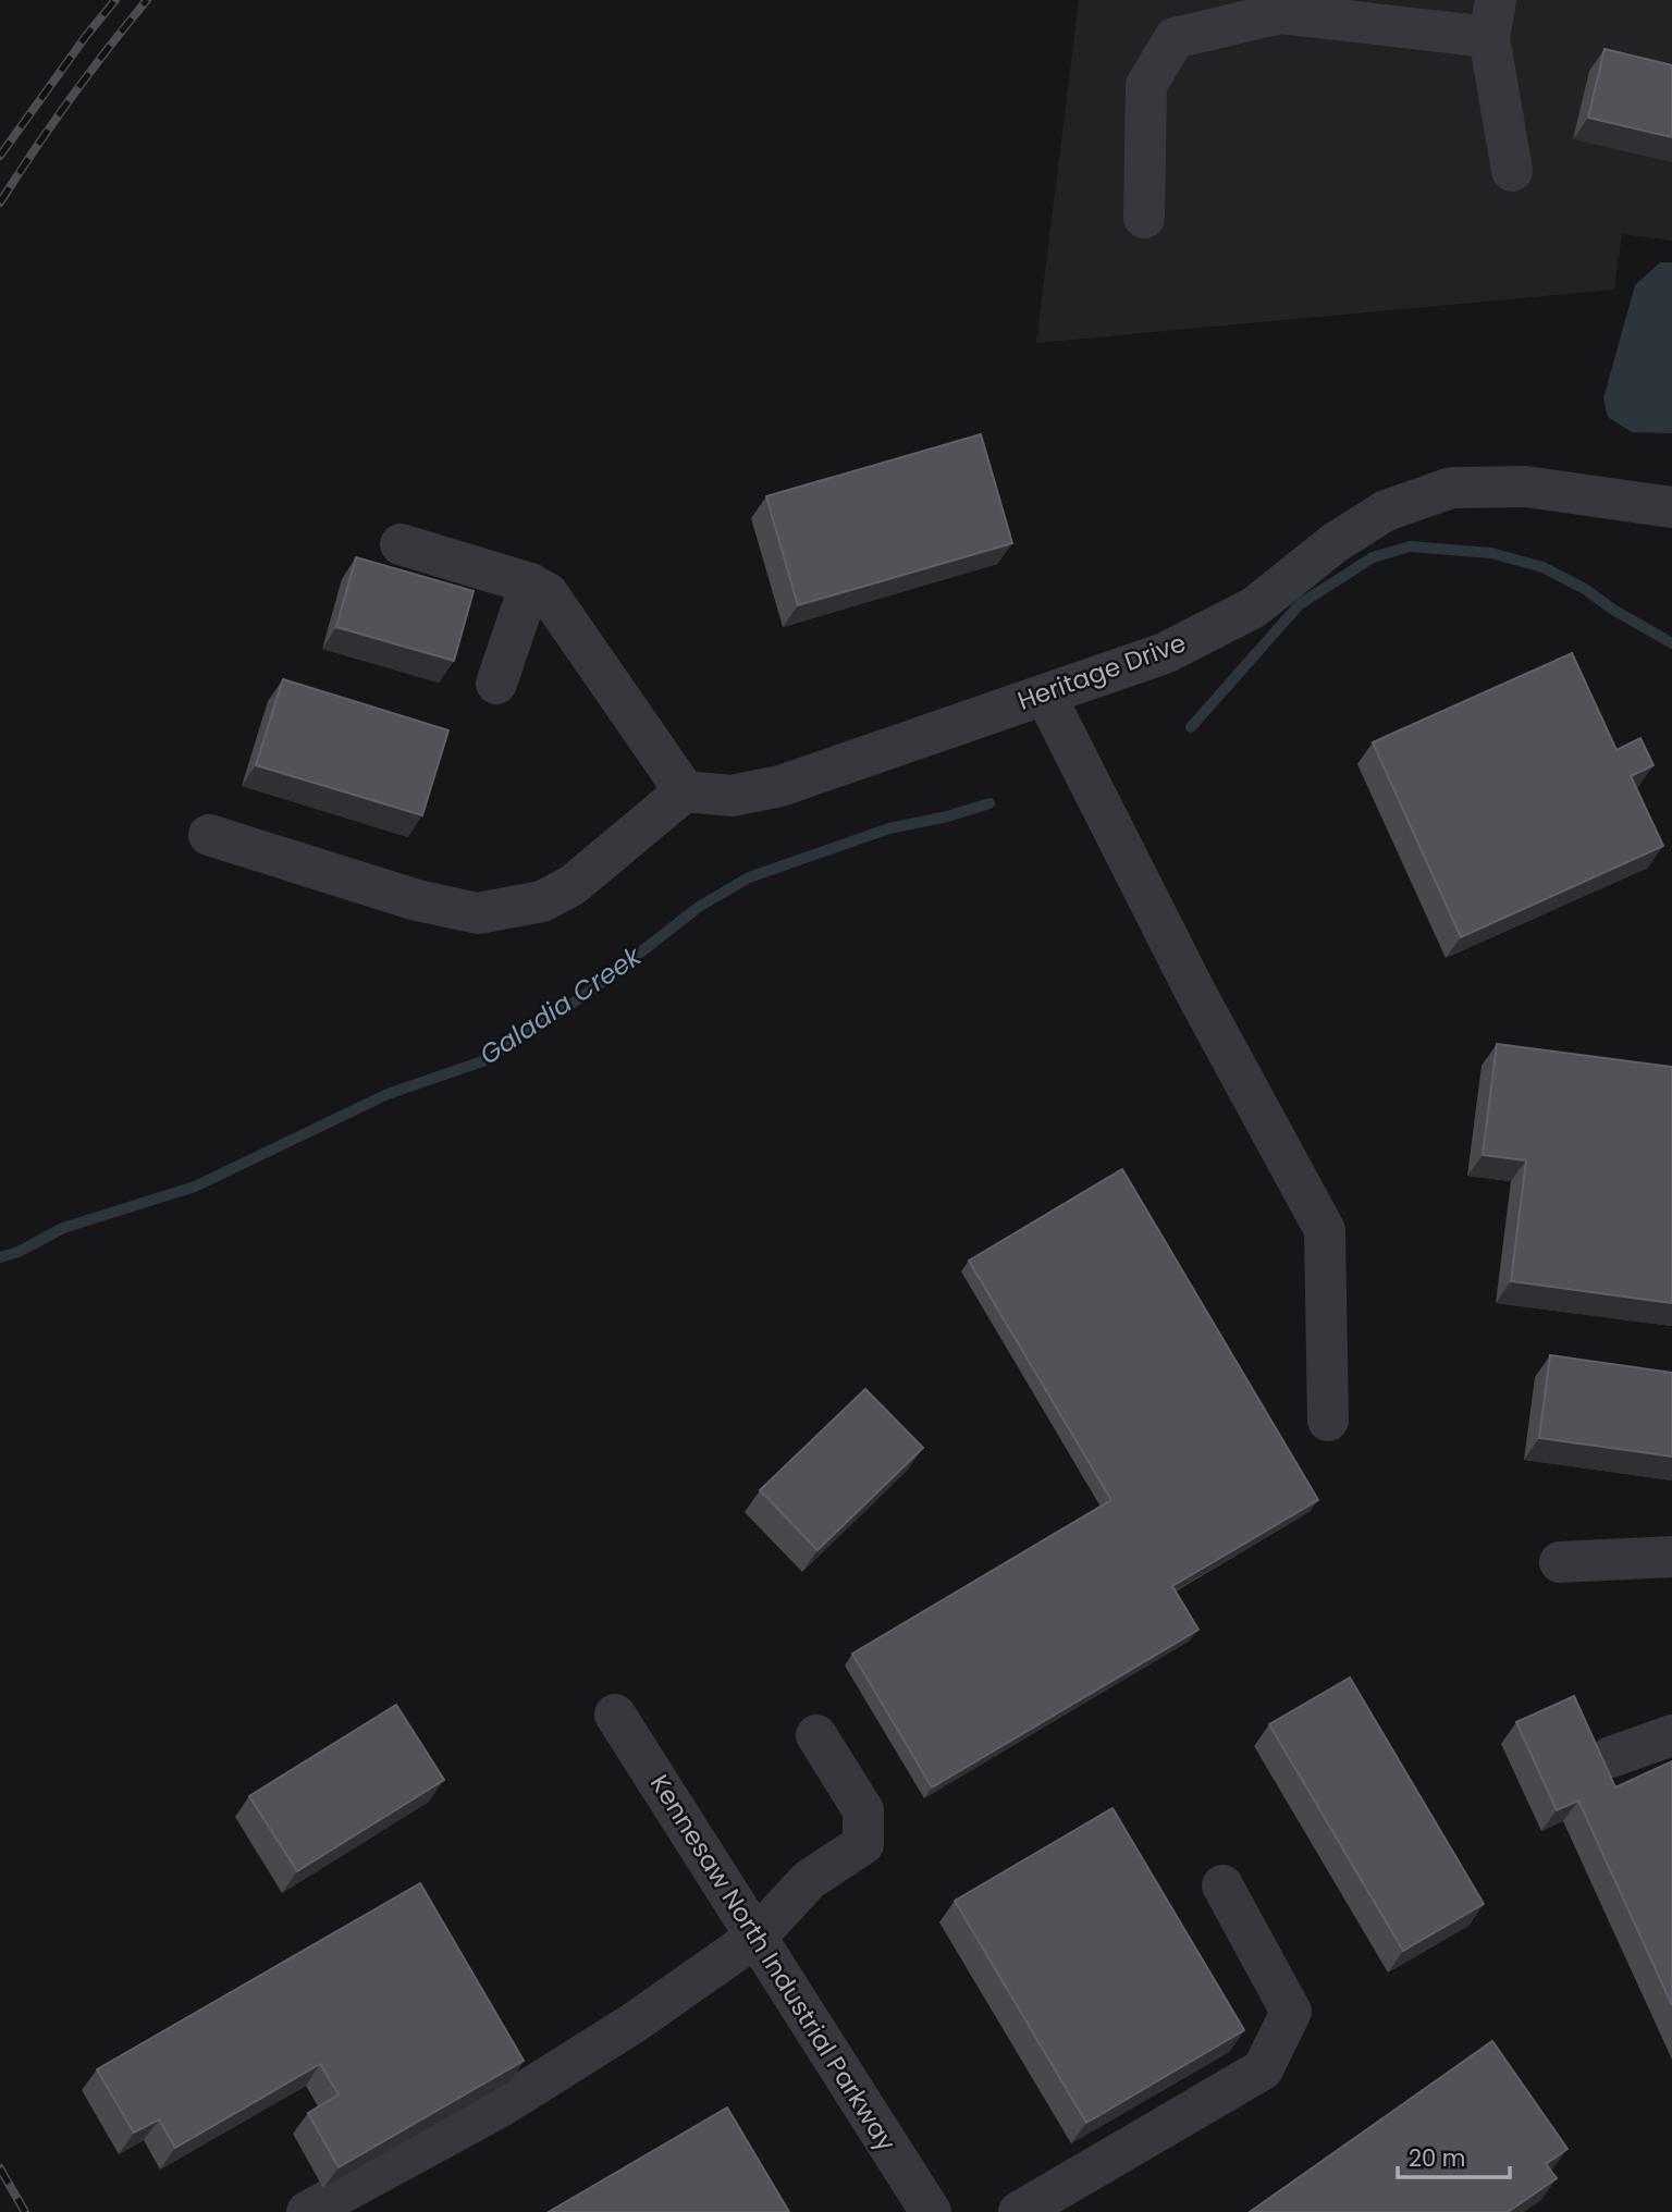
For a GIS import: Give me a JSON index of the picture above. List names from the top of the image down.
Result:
{
  "streets": {
    "street": ["Heritage Drive", "Kennesaw North Industrial Parkway"]
  },
  "water": ["Galadia Creek"],
  "scale_bar": "20 m"
}
